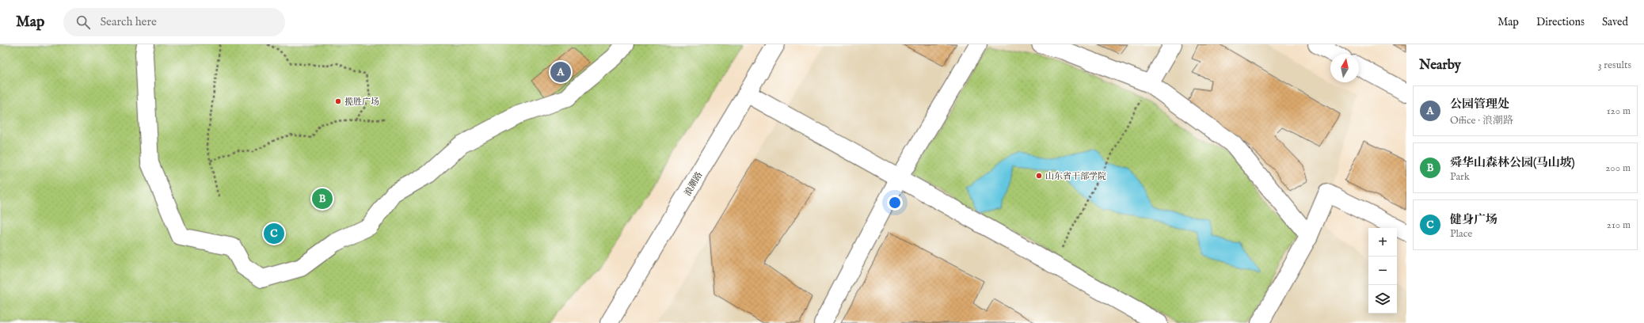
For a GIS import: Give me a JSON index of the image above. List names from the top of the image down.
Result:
{
  "streets": {
    "street": ["浪潮路"]
  },
  "places": ["揽胜广场", "山东省干部学院"],
  "north": "top",
  "page": {
    "header": "Map",
    "search": "Search here",
    "nav": ["Map", "Directions", "Saved"],
    "heading": ["Nearby", "3 results"],
    "pins": ["A", "B", "C"],
    "list": [
      {
        "mark": "A",
        "name": "公园管理处",
        "note": "Office · 浪潮路",
        "value": "120 m"
      },
      {
        "mark": "B",
        "name": "舜华山森林公园(马山坡)",
        "note": "Park",
        "value": "200 m"
      },
      {
        "mark": "C",
        "name": "健身广场",
        "note": "Place",
        "value": "210 m"
      }
    ],
    "map_buttons": ["+", "−"]
  }
}
